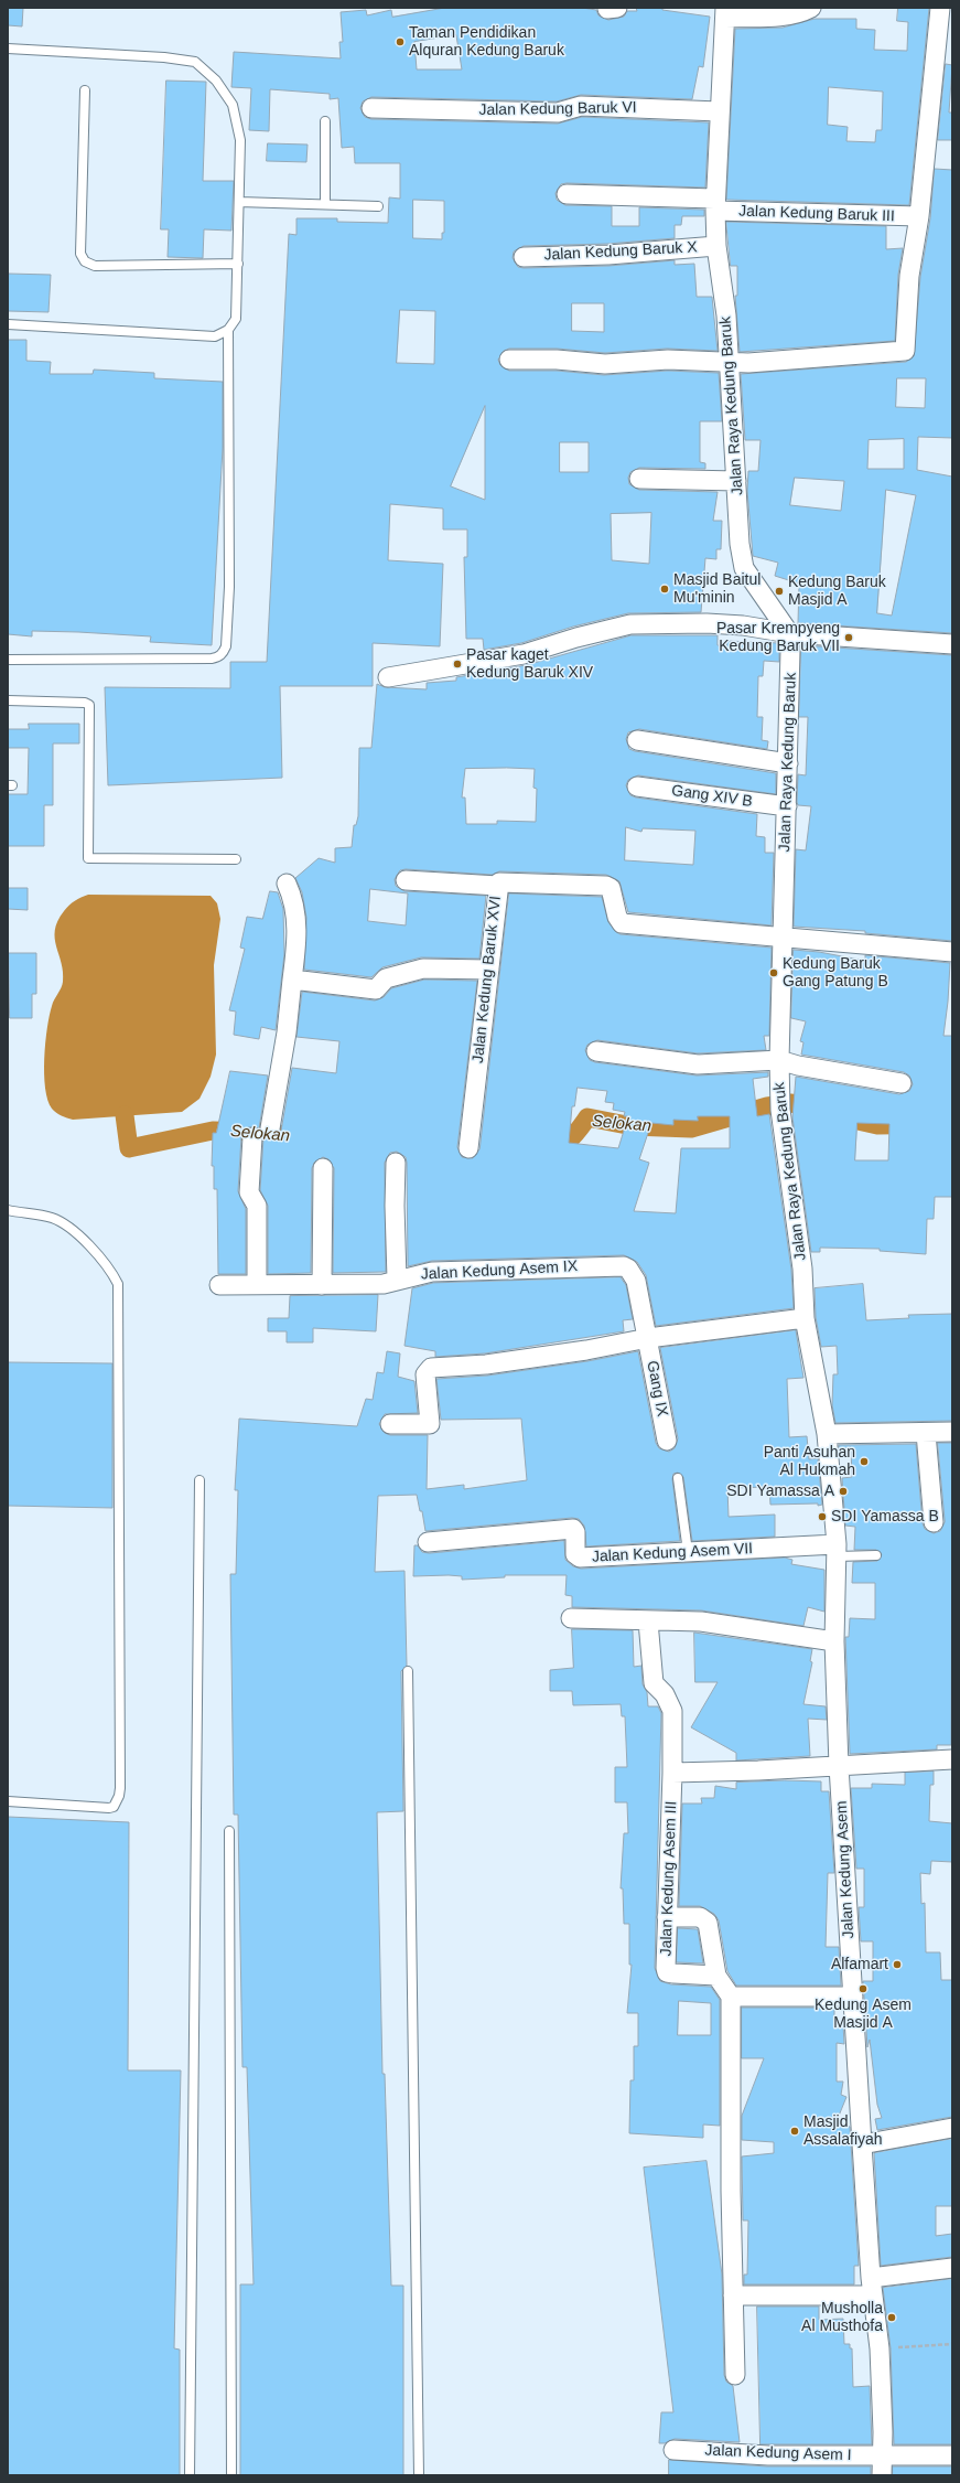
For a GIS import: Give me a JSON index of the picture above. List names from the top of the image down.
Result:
{
  "streets": {
    "street": [
      "Jalan Kedung Baruk VI",
      "Jalan Kedung Baruk III",
      "Jalan Kedung Baruk X",
      "Jalan Raya Kedung Baruk",
      "Gang XIV B",
      "Jalan Kedung Baruk XVI",
      "Jalan Kedung Asem IX",
      "Gang IX",
      "Jalan Kedung Asem VII",
      "Jalan Kedung Asem",
      "Jalan Kedung Asem III",
      "Jalan Kedung Asem I"
    ]
  },
  "crossings": [
    ["Jalan Kedung Baruk VI", "Jalan Raya Kedung Baruk"],
    ["Jalan Kedung Baruk III", "Jalan Raya Kedung Baruk"],
    ["Jalan Kedung Baruk X", "Jalan Raya Kedung Baruk"],
    ["Jalan Raya Kedung Baruk", "Gang XIV B"],
    ["Jalan Raya Kedung Baruk", "Jalan Kedung Baruk XVI"],
    ["Jalan Raya Kedung Baruk", "Jalan Kedung Asem"],
    ["Jalan Kedung Asem IX", "Gang IX"],
    ["Jalan Kedung Asem VII", "Jalan Kedung Asem"],
    ["Jalan Kedung Asem", "Jalan Kedung Asem I"]
  ],
  "water": ["Selokan"],
  "places": [
    "Taman Pendidikan Alquran Kedung Baruk",
    "Masjid Baitul Mu'minin",
    "Kedung Baruk Masjid A",
    "Pasar Krempyeng Kedung Baruk VII",
    "Pasar kaget Kedung Baruk XIV",
    "Kedung Baruk Gang Patung B",
    "Panti Asuhan Al Hukmah",
    "SDI Yamassa A",
    "SDI Yamassa B",
    "Alfamart",
    "Kedung Asem Masjid A",
    "Masjid Assalafiyah",
    "Musholla Al Musthofa"
  ]
}
